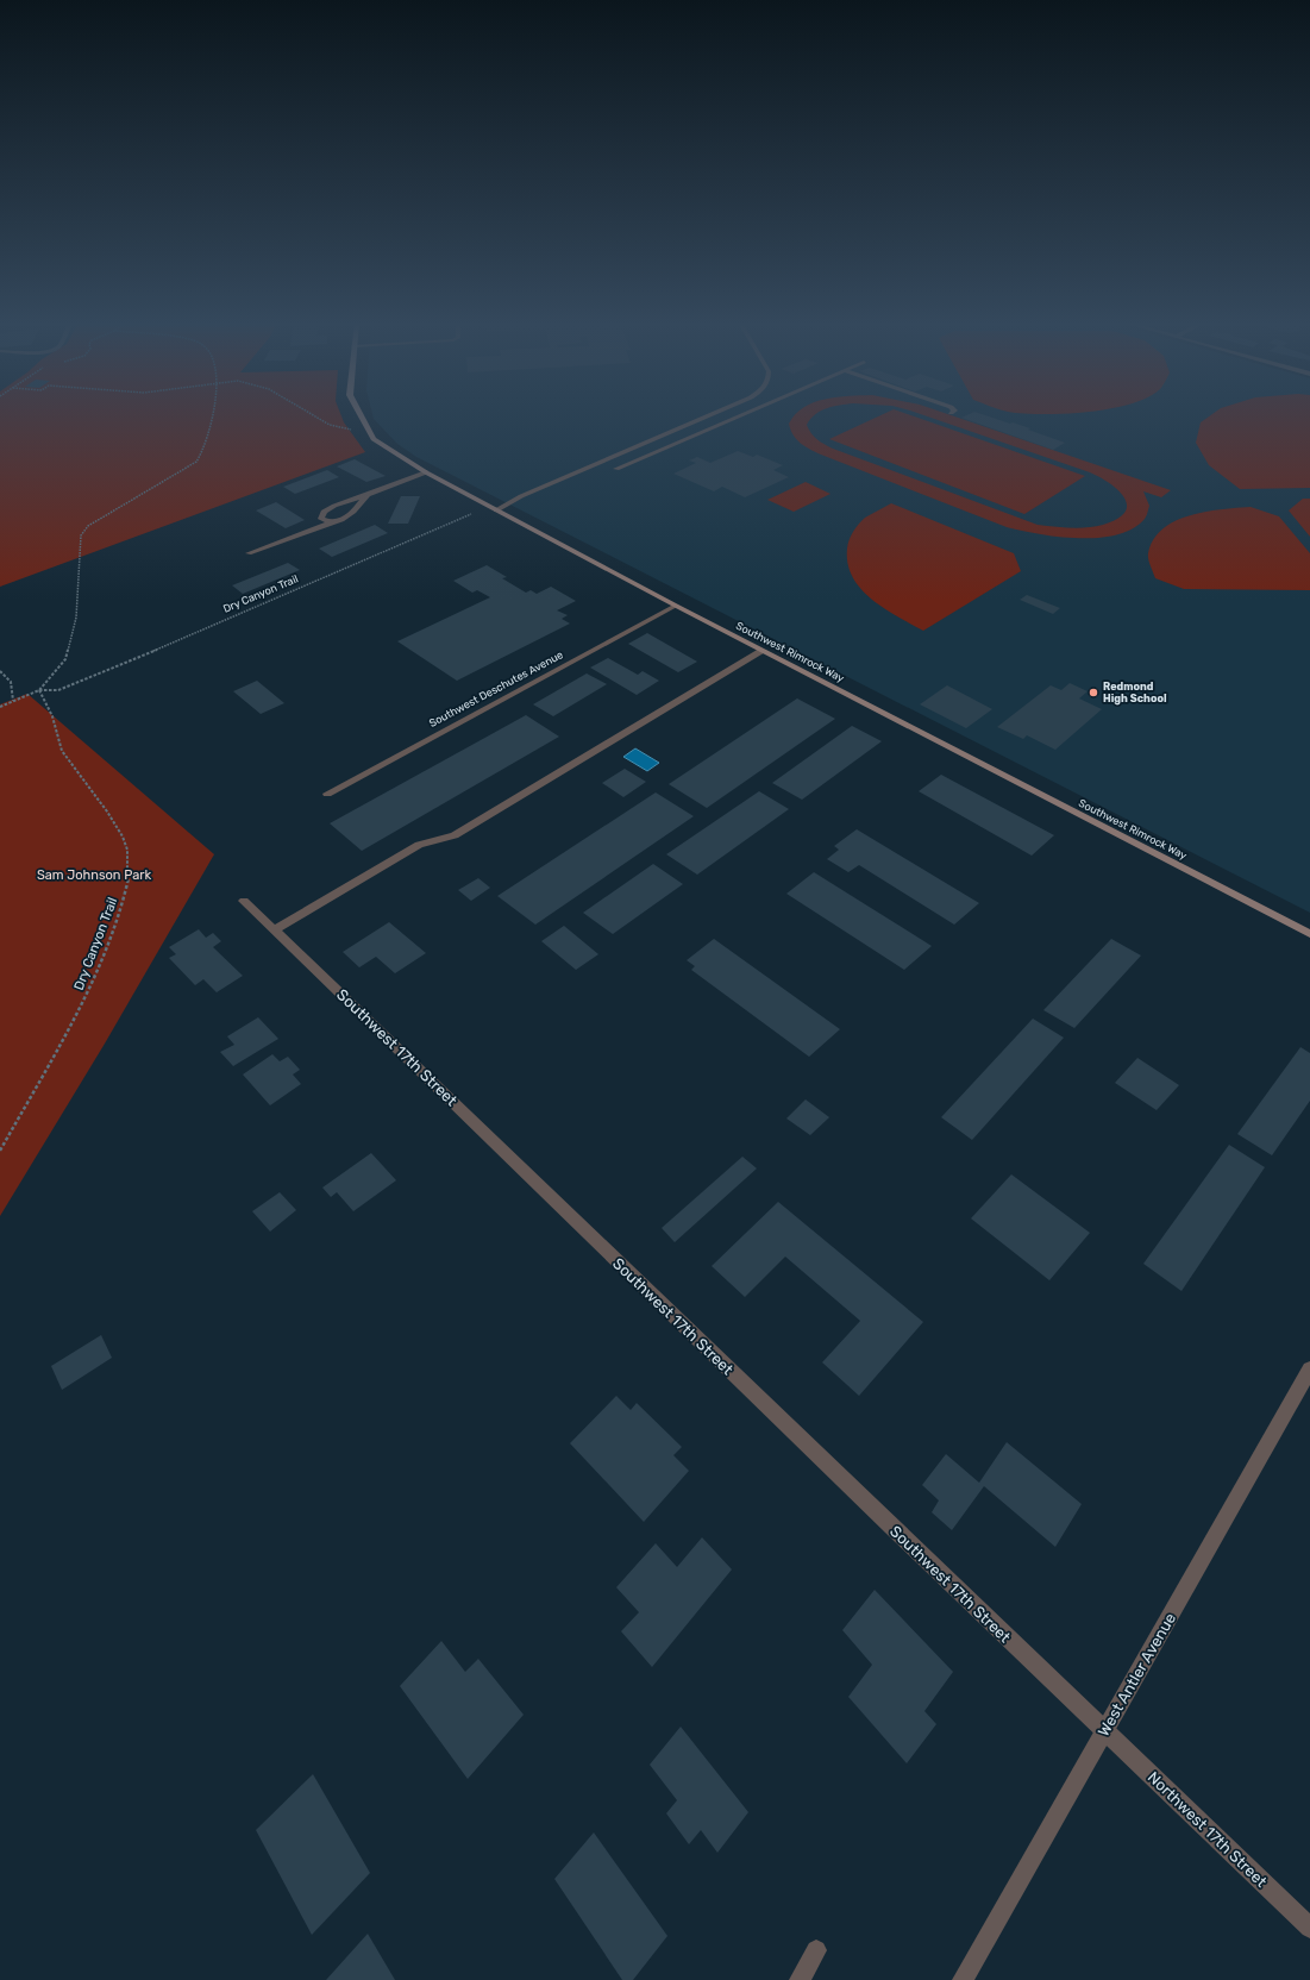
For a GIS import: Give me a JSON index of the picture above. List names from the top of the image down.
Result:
{
  "streets": {
    "main road": ["Southwest Rimrock Way"],
    "street": [
      "Southwest Deschutes Avenue",
      "Southwest 17th Street",
      "West Antler Avenue",
      "Northwest 17th Street"
    ],
    "path": ["Dry Canyon Trail"]
  },
  "crossings": [
    ["Dry Canyon Trail", "Southwest Rimrock Way"],
    ["Southwest Rimrock Way", "Southwest Deschutes Avenue"],
    ["Southwest 17th Street", "West Antler Avenue"],
    ["Southwest 17th Street", "Northwest 17th Street"],
    ["West Antler Avenue", "Northwest 17th Street"]
  ],
  "parks": ["Sam Johnson Park"],
  "places": ["Redmond High School"]
}
